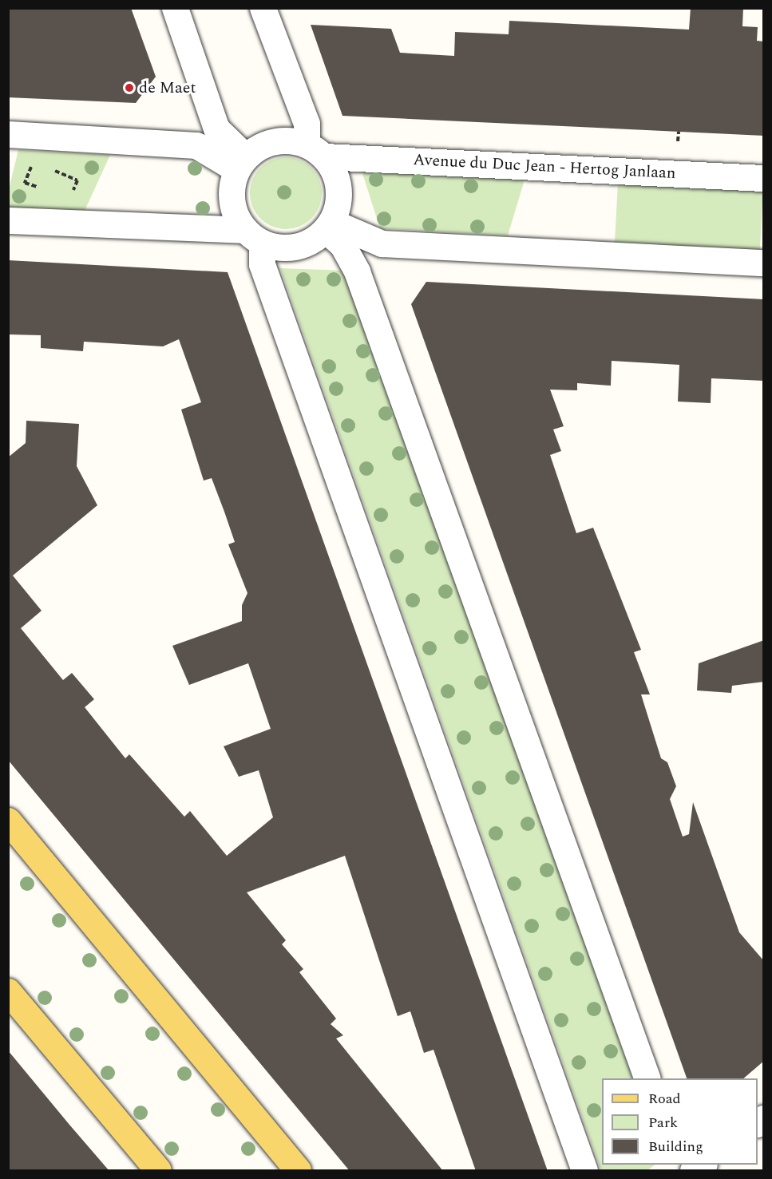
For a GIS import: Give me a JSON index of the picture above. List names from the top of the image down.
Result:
{
  "streets": {
    "street": ["Avenue du Duc Jean - Hertog Janlaan"]
  },
  "places": ["de Maet"],
  "legend": ["Road", "Park", "Building"]
}
